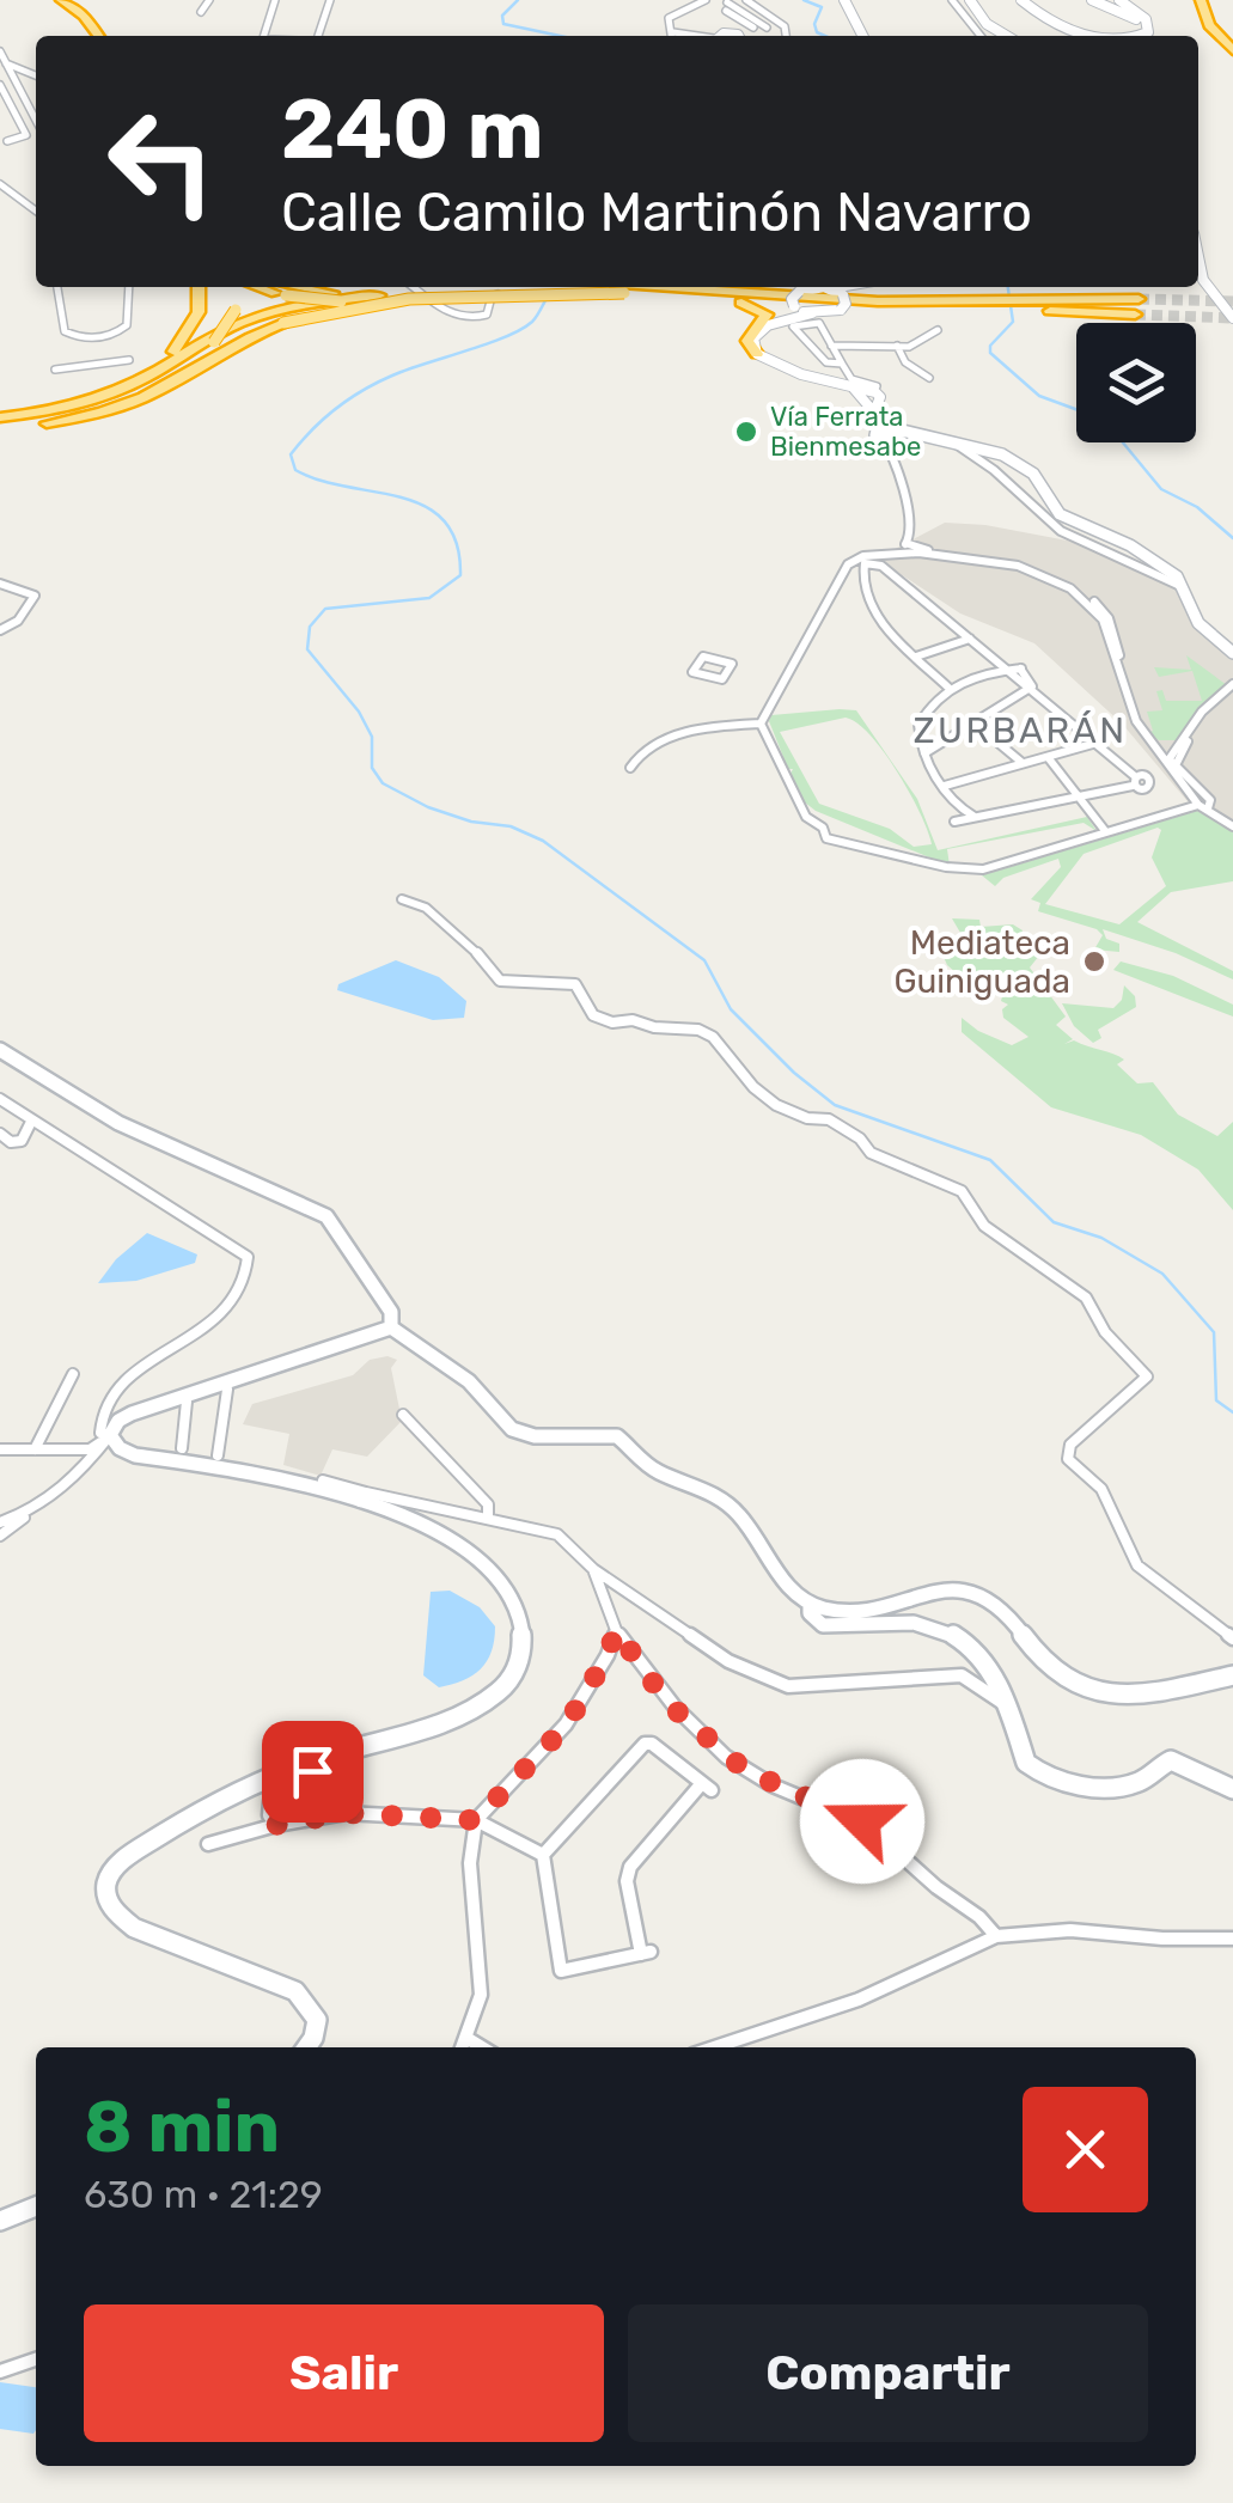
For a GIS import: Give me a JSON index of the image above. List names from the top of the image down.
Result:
{
  "districts": ["ZURBARÁN"],
  "places": ["Vía Ferrata Bienmesabe", "Mediateca Guiniguada"],
  "page": {
    "turn": ["240 m", "Calle Camilo Martinón Navarro"],
    "heading": ["8 min", "630 m · 21:29"],
    "buttons": ["Salir", "Compartir"]
  }
}
